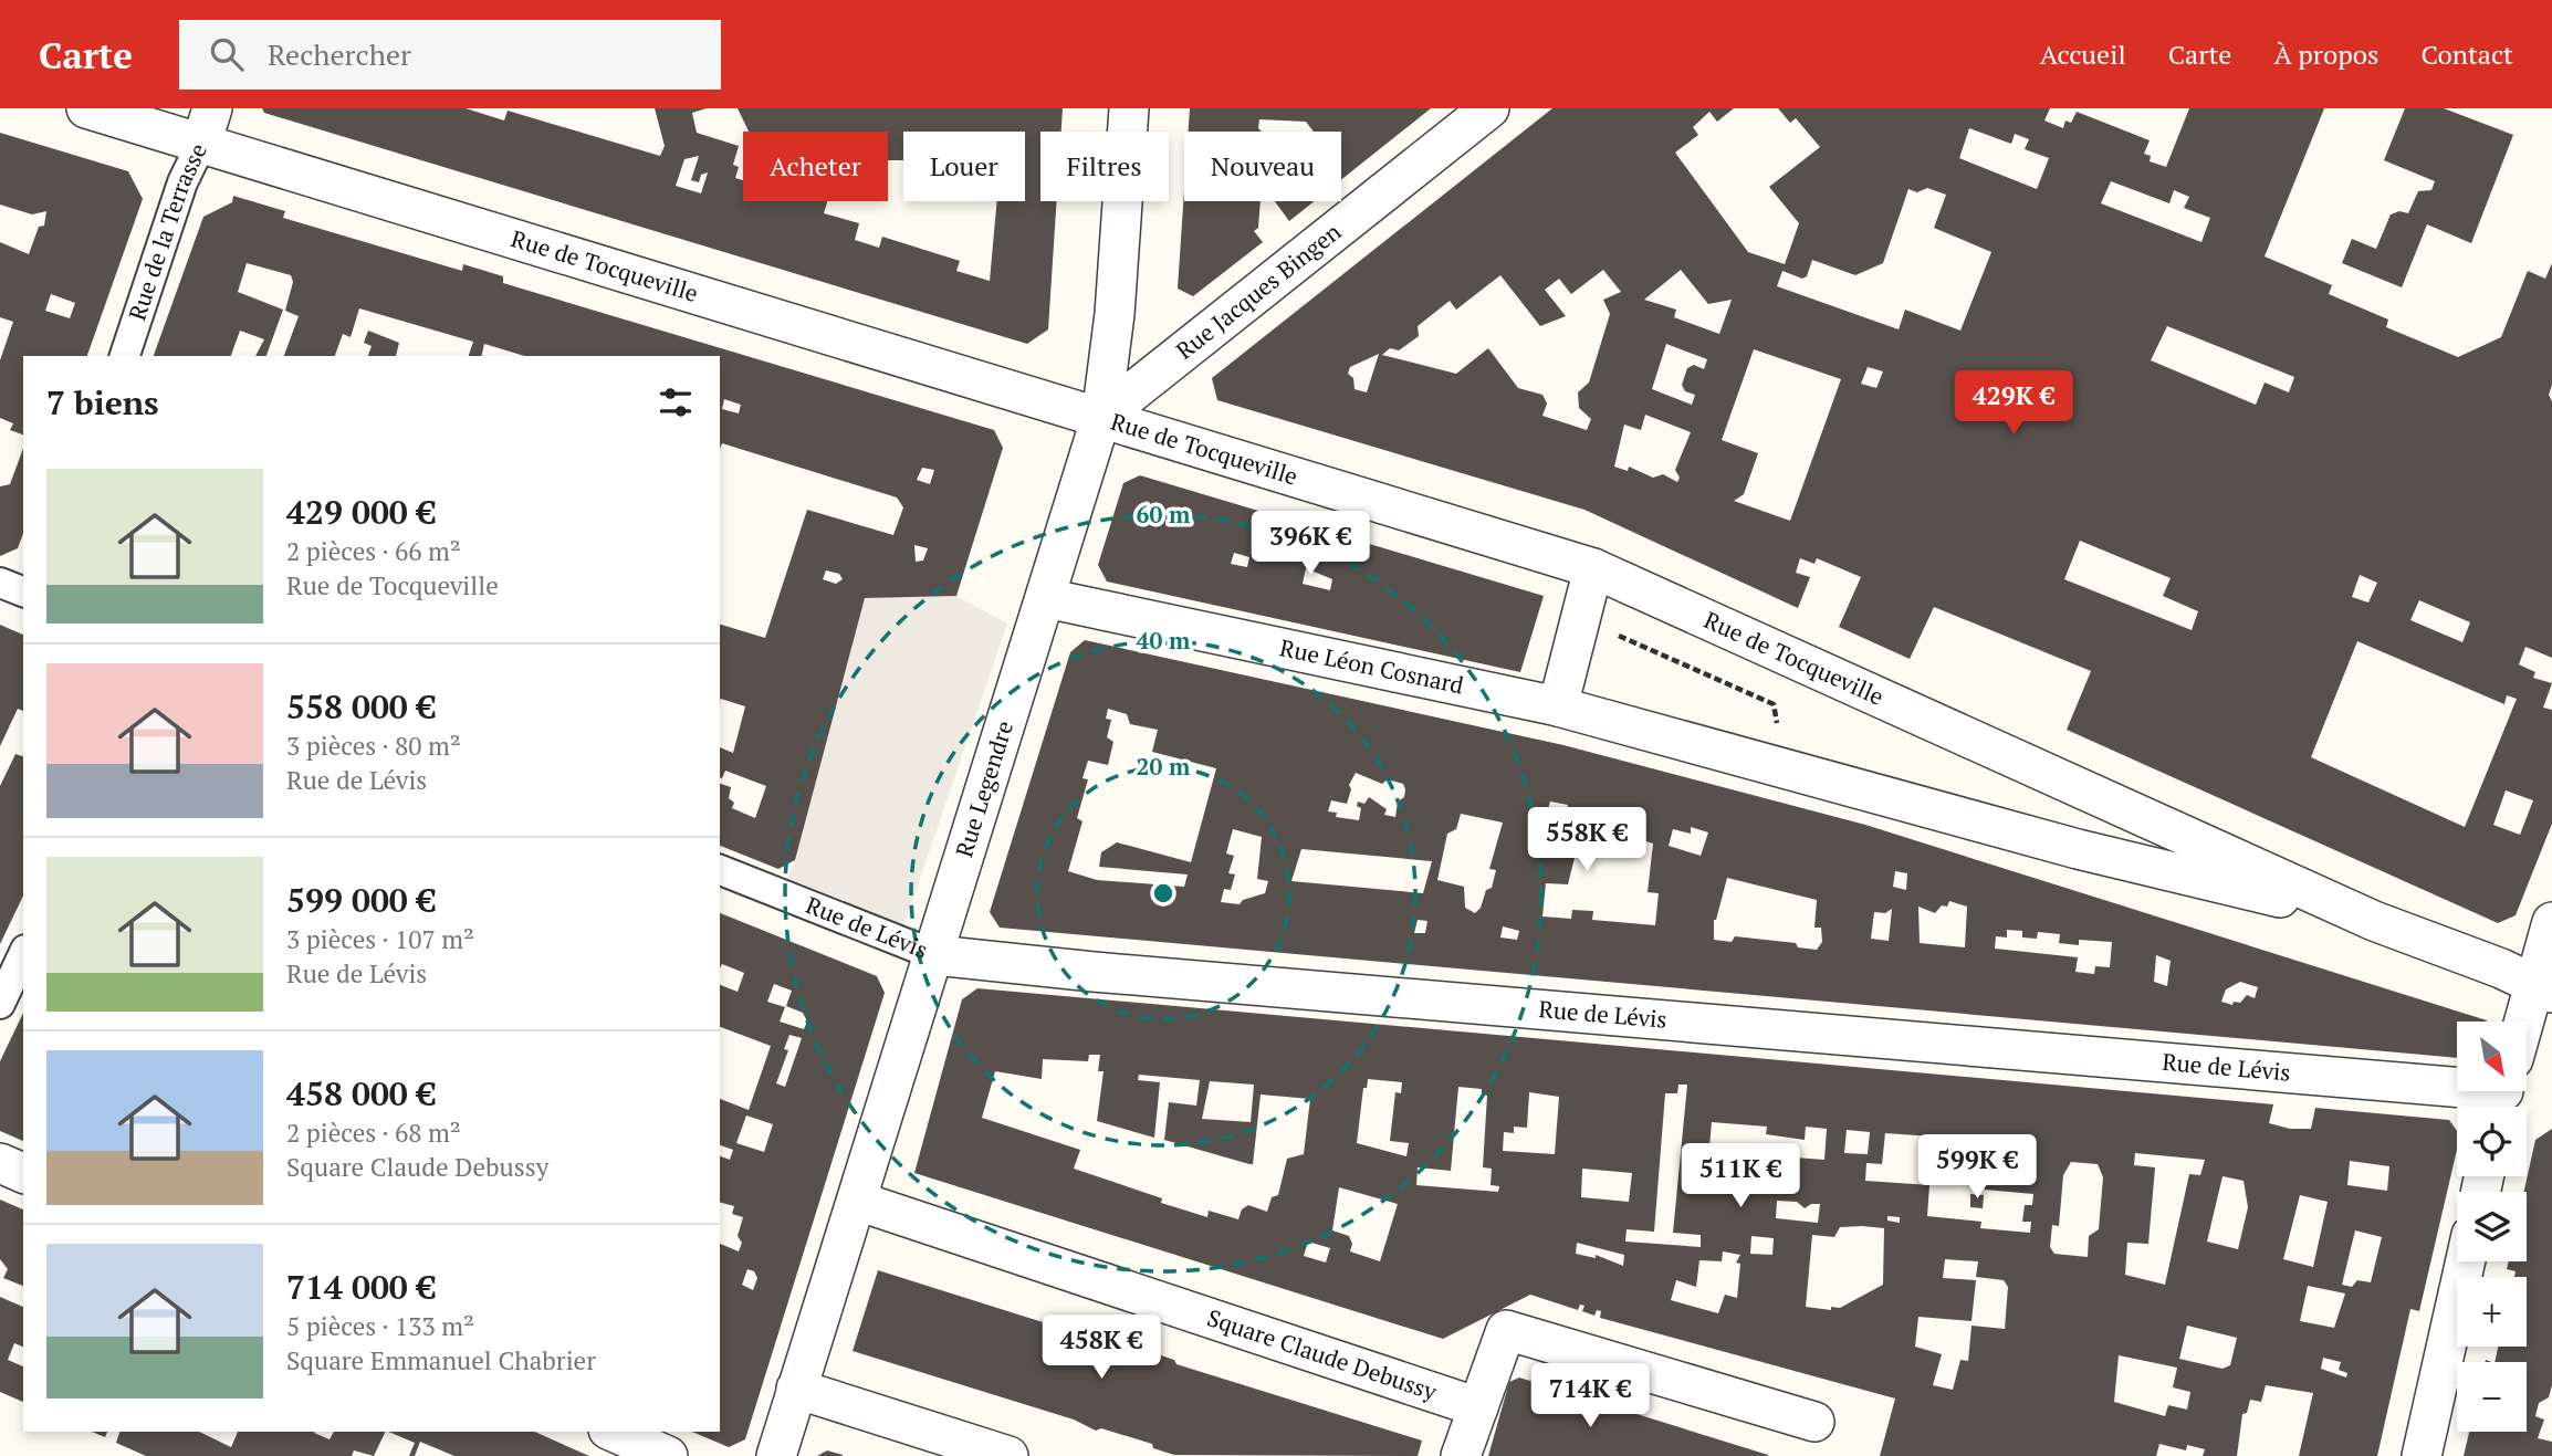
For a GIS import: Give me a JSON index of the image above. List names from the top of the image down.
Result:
{
  "streets": {
    "street": [
      "Rue de la Terrasse",
      "Rue de Tocqueville",
      "Rue Jacques Bingen",
      "Rue Léon Cosnard",
      "Rue Legendre",
      "Rue de Lévis",
      "Square Claude Debussy"
    ]
  },
  "crossings": [
    ["Rue de la Terrasse", "Rue de Tocqueville"],
    ["Rue de Tocqueville", "Rue Jacques Bingen"],
    ["Rue de Tocqueville", "Rue Léon Cosnard"],
    ["Rue de Tocqueville", "Rue Legendre"],
    ["Rue Jacques Bingen", "Rue Legendre"],
    ["Rue Léon Cosnard", "Rue Legendre"],
    ["Rue Legendre", "Rue de Lévis"],
    ["Rue Legendre", "Square Claude Debussy"]
  ],
  "north": "bottom right",
  "page": {
    "header": "Carte",
    "search": "Rechercher",
    "nav": [
      "Accueil",
      "Carte",
      "À propos",
      "Contact"
    ],
    "chip": [
      "Acheter",
      "Louer",
      "Filtres",
      "Nouveau"
    ],
    "heading": "7 biens",
    "price": [
      "429K €",
      "396K €",
      "558K €",
      "599K €",
      "511K €",
      "458K €",
      "714K €"
    ],
    "list": [
      {
        "name": "429 000 €",
        "note": "2 pièces · 66 m² · Rue de Tocqueville"
      },
      {
        "name": "558 000 €",
        "note": "3 pièces · 80 m² · Rue de Lévis"
      },
      {
        "name": "599 000 €",
        "note": "3 pièces · 107 m² · Rue de Lévis"
      },
      {
        "name": "458 000 €",
        "note": "2 pièces · 68 m² · Square Claude Debussy"
      },
      {
        "name": "714 000 €",
        "note": "5 pièces · 133 m² · Square Emmanuel Chabrier"
      }
    ],
    "map_buttons": ["+", "−"]
  },
  "rings": ["60 m", "40 m", "20 m"]
}
